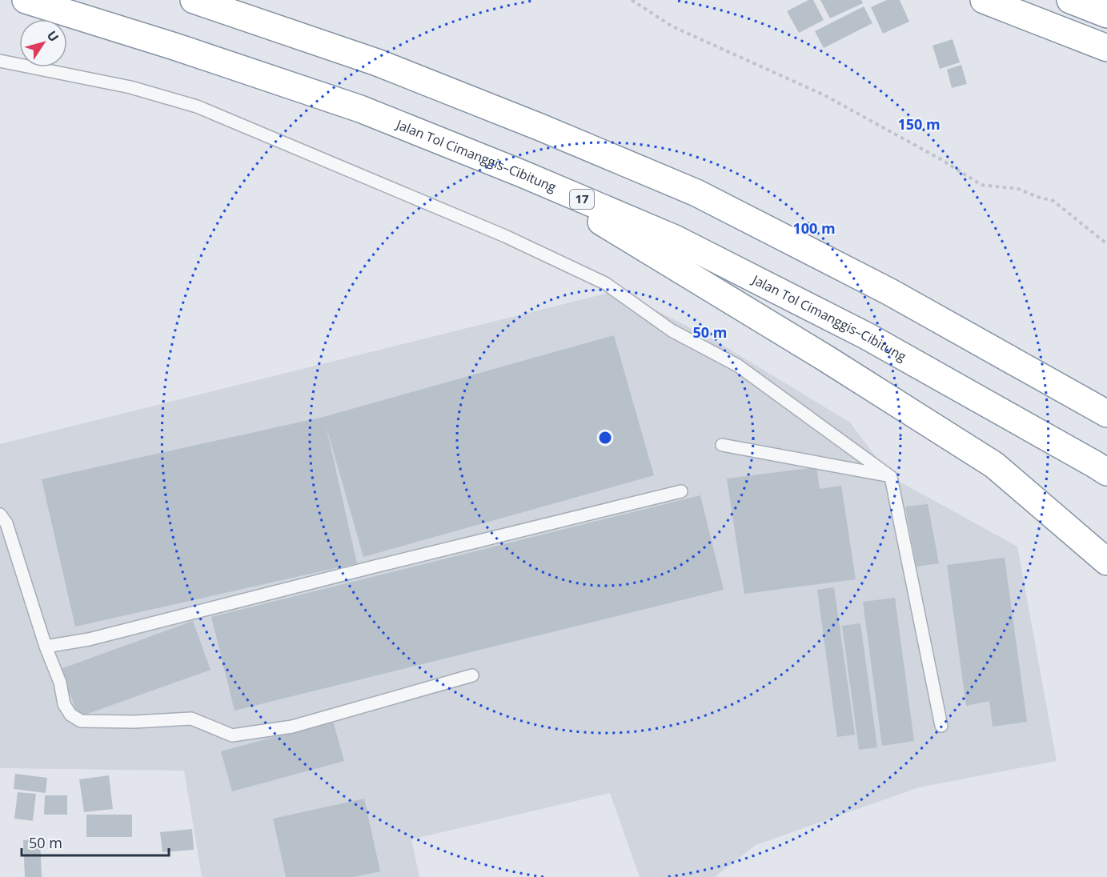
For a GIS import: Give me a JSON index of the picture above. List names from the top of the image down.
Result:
{
  "streets": {
    "highway": ["Jalan Tol Cimanggis–Cibitung", "17"]
  },
  "scale_bar": "50 m",
  "north": "top right",
  "rings": ["150 m", "100 m", "50 m"]
}
